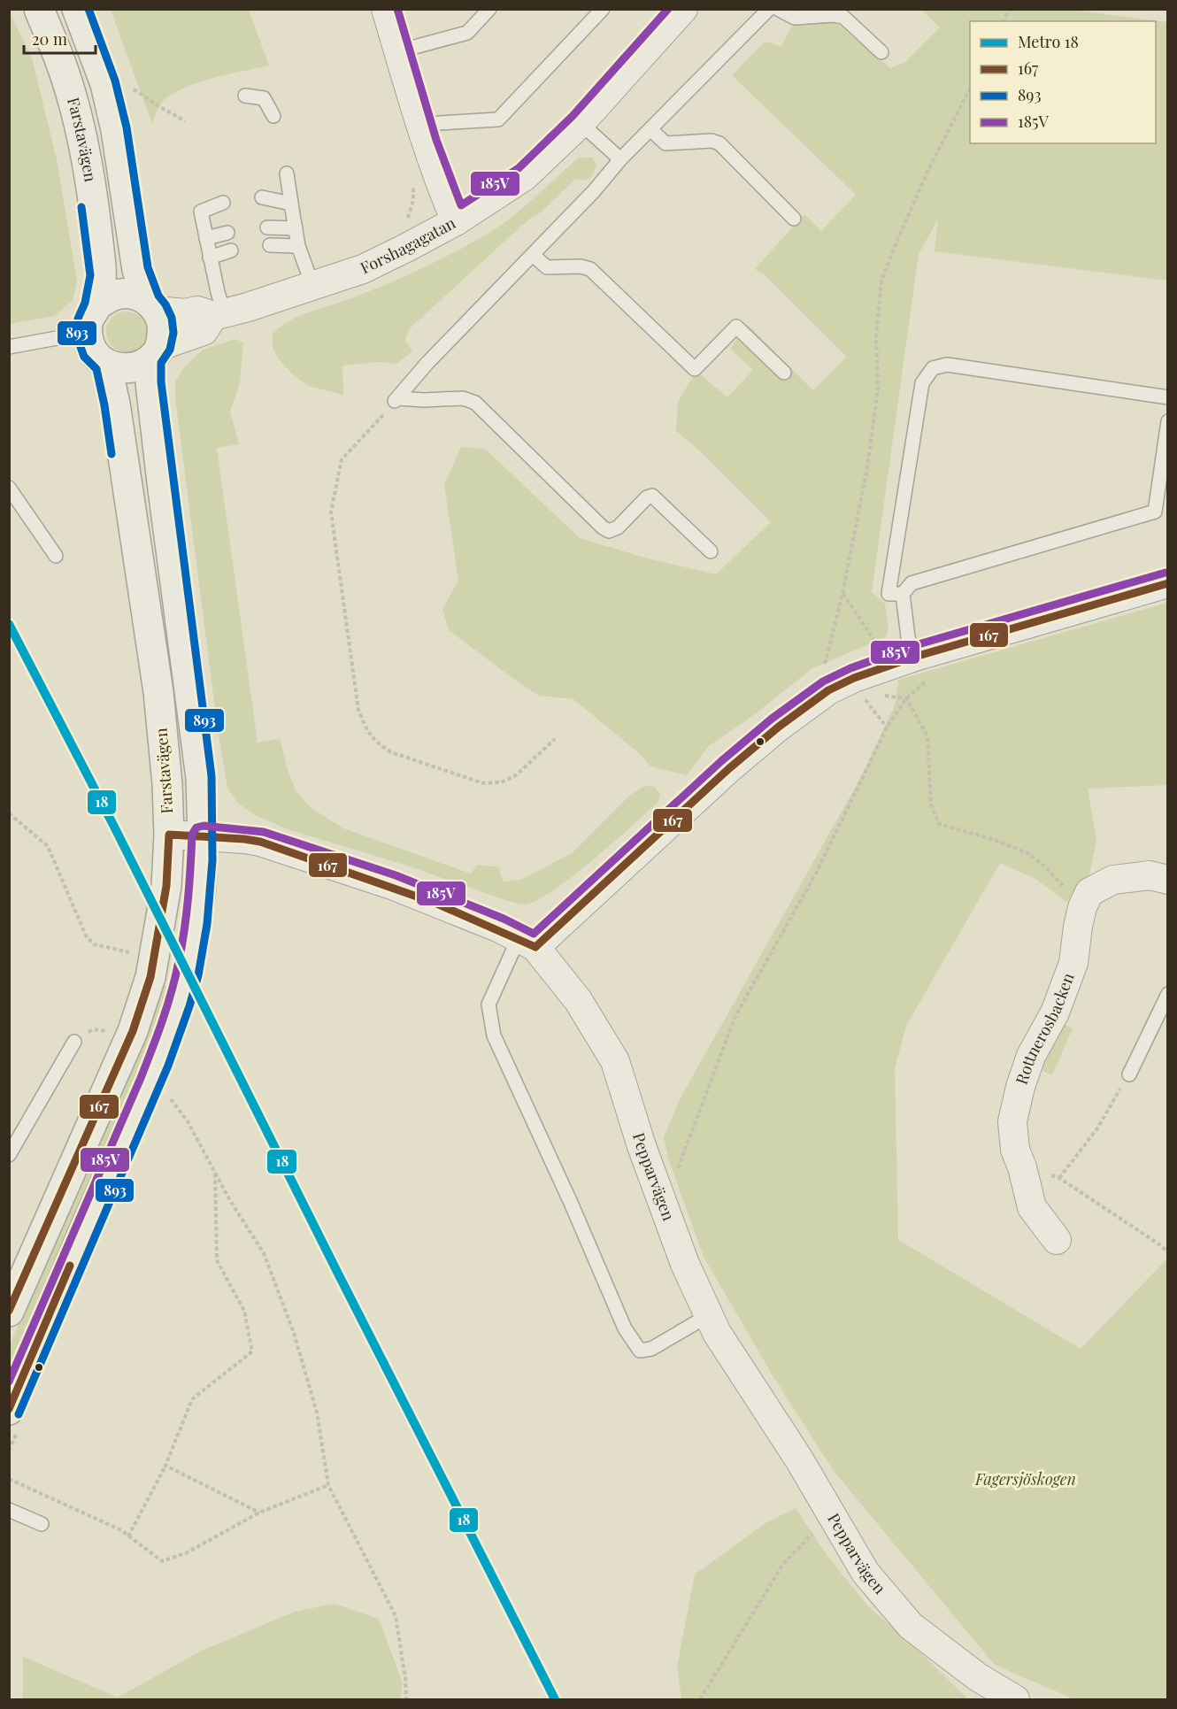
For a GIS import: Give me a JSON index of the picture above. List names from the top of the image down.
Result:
{
  "streets": {
    "street": [
      "Farstavägen",
      "Forshagagatan",
      "Rottnerosbacken",
      "Pepparvägen"
    ]
  },
  "crossings": [
    ["Farstavägen", "Forshagagatan"],
    ["Farstavägen", "Pepparvägen"]
  ],
  "parks": ["Fagersjöskogen"],
  "lines": [
    "transit line 893",
    "transit line 185V",
    "transit line 167",
    "metro line 18"
  ],
  "legend": [
    "Metro 18",
    "167",
    "893",
    "185V"
  ],
  "scale_bar": "20 m"
}
